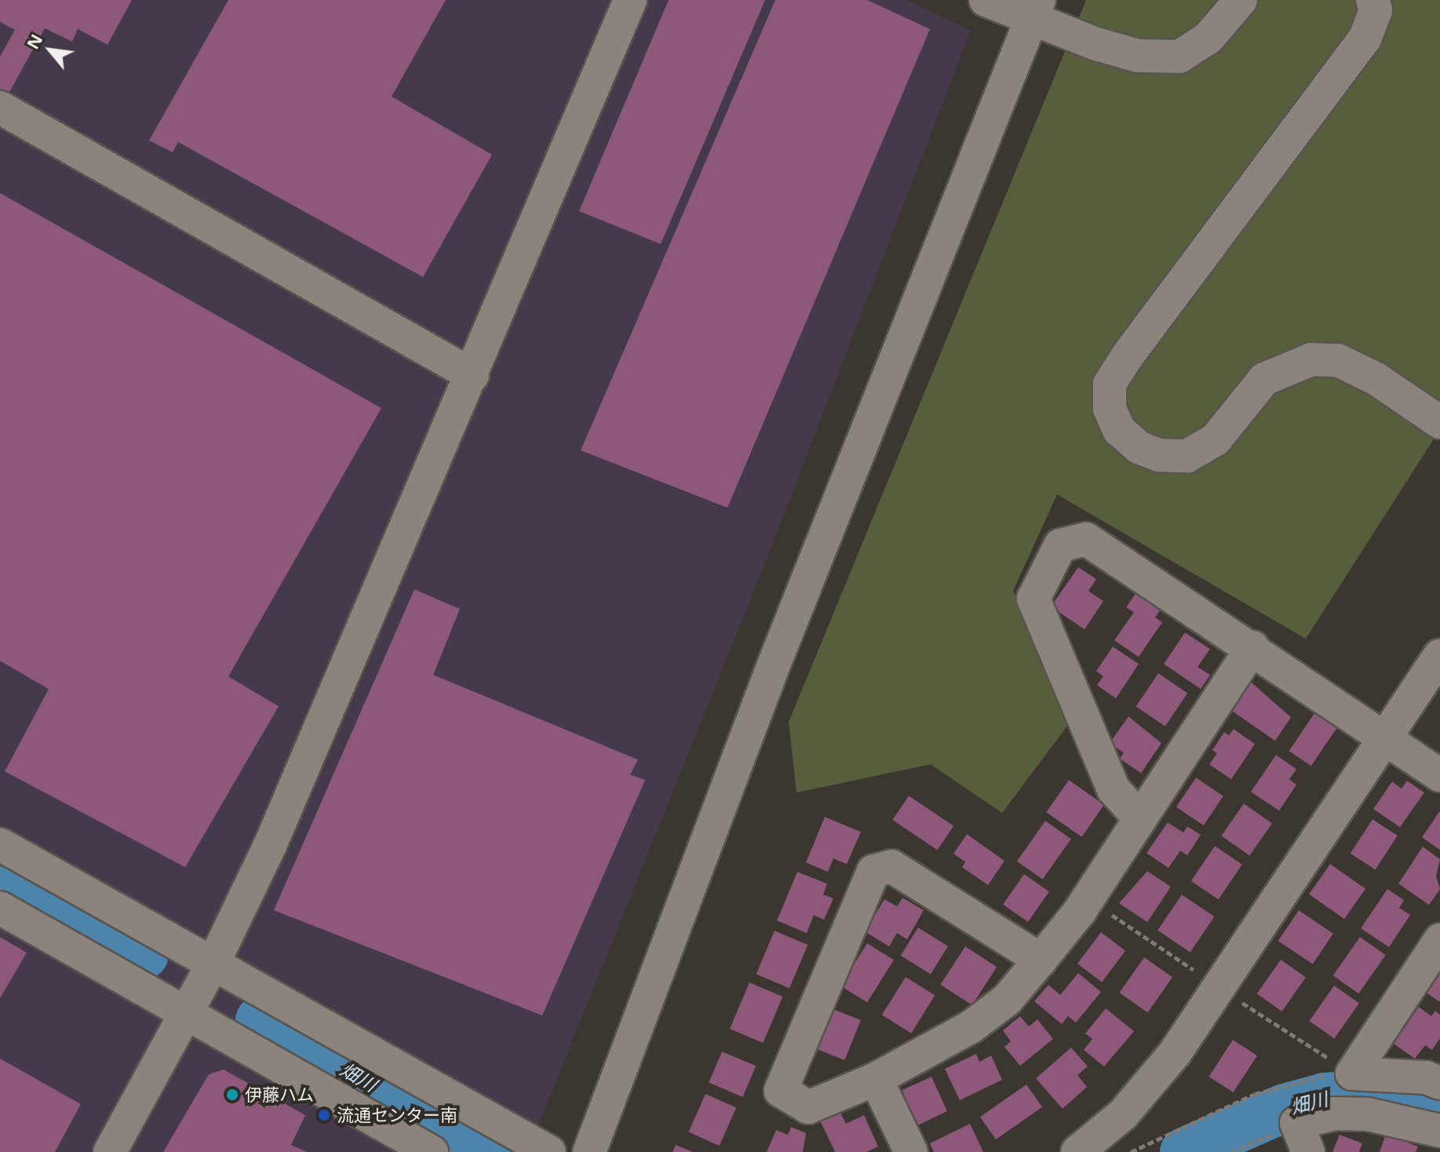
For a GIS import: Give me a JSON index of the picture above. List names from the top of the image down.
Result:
{
  "water": ["畑川"],
  "places": ["伊藤ハム", "流通センター南"],
  "north": "top left"
}
